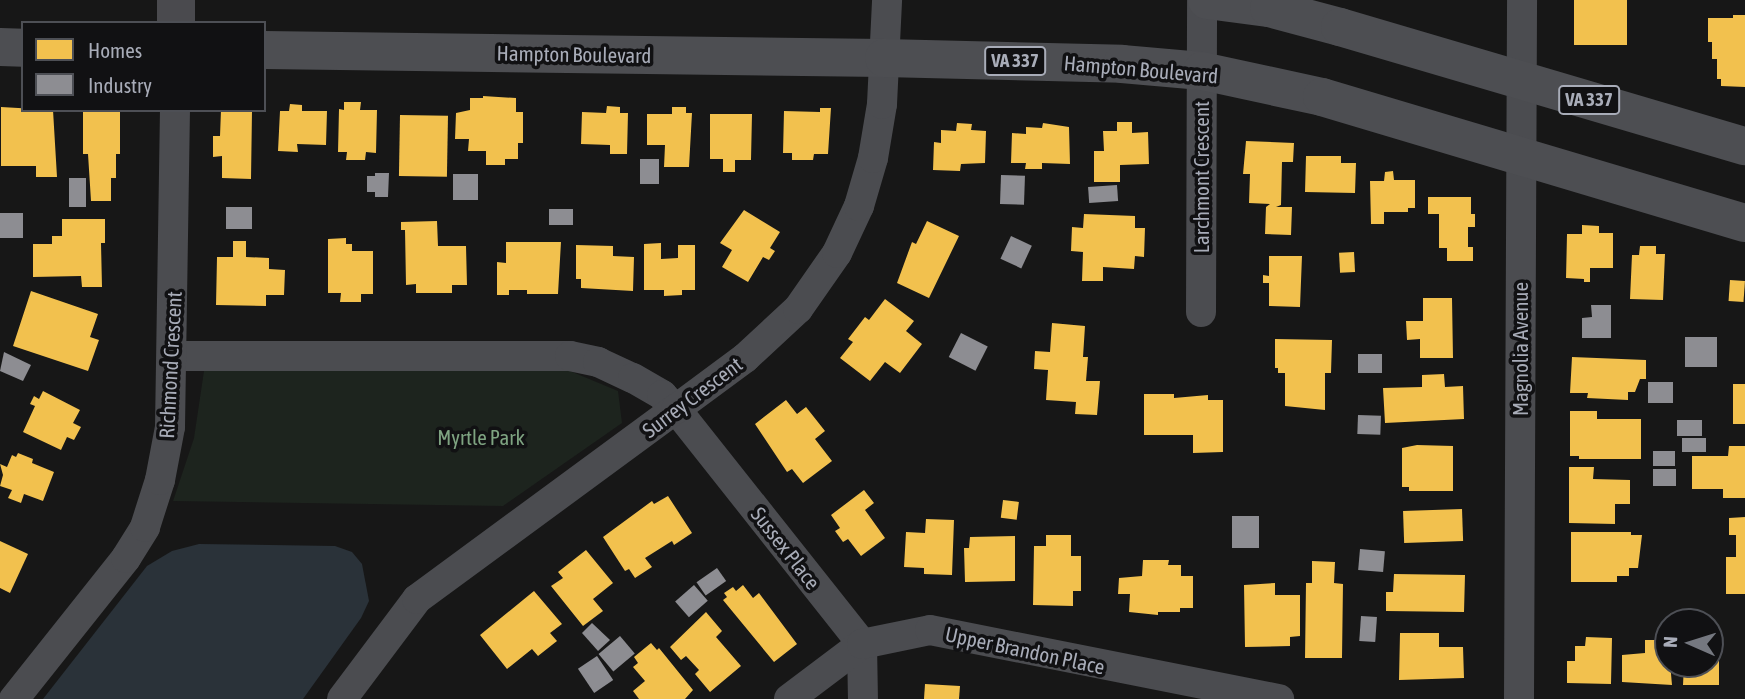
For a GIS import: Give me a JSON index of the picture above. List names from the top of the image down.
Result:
{
  "streets": {
    "main road": ["Hampton Boulevard", "VA 337"],
    "street": [
      "Larchmont Crescent",
      "Magnolia Avenue",
      "Richmond Crescent",
      "Surrey Crescent",
      "Sussex Place",
      "Upper Brandon Place"
    ]
  },
  "crossings": [
    ["Hampton Boulevard", "Larchmont Crescent"],
    ["Hampton Boulevard", "Magnolia Avenue"],
    ["Hampton Boulevard", "Surrey Crescent"],
    ["VA 337", "Larchmont Crescent"],
    ["VA 337", "Magnolia Avenue"],
    ["Surrey Crescent", "Sussex Place"],
    ["Sussex Place", "Upper Brandon Place"]
  ],
  "parks": ["Myrtle Park"],
  "legend": ["Homes", "Industry"],
  "north": "left"
}
